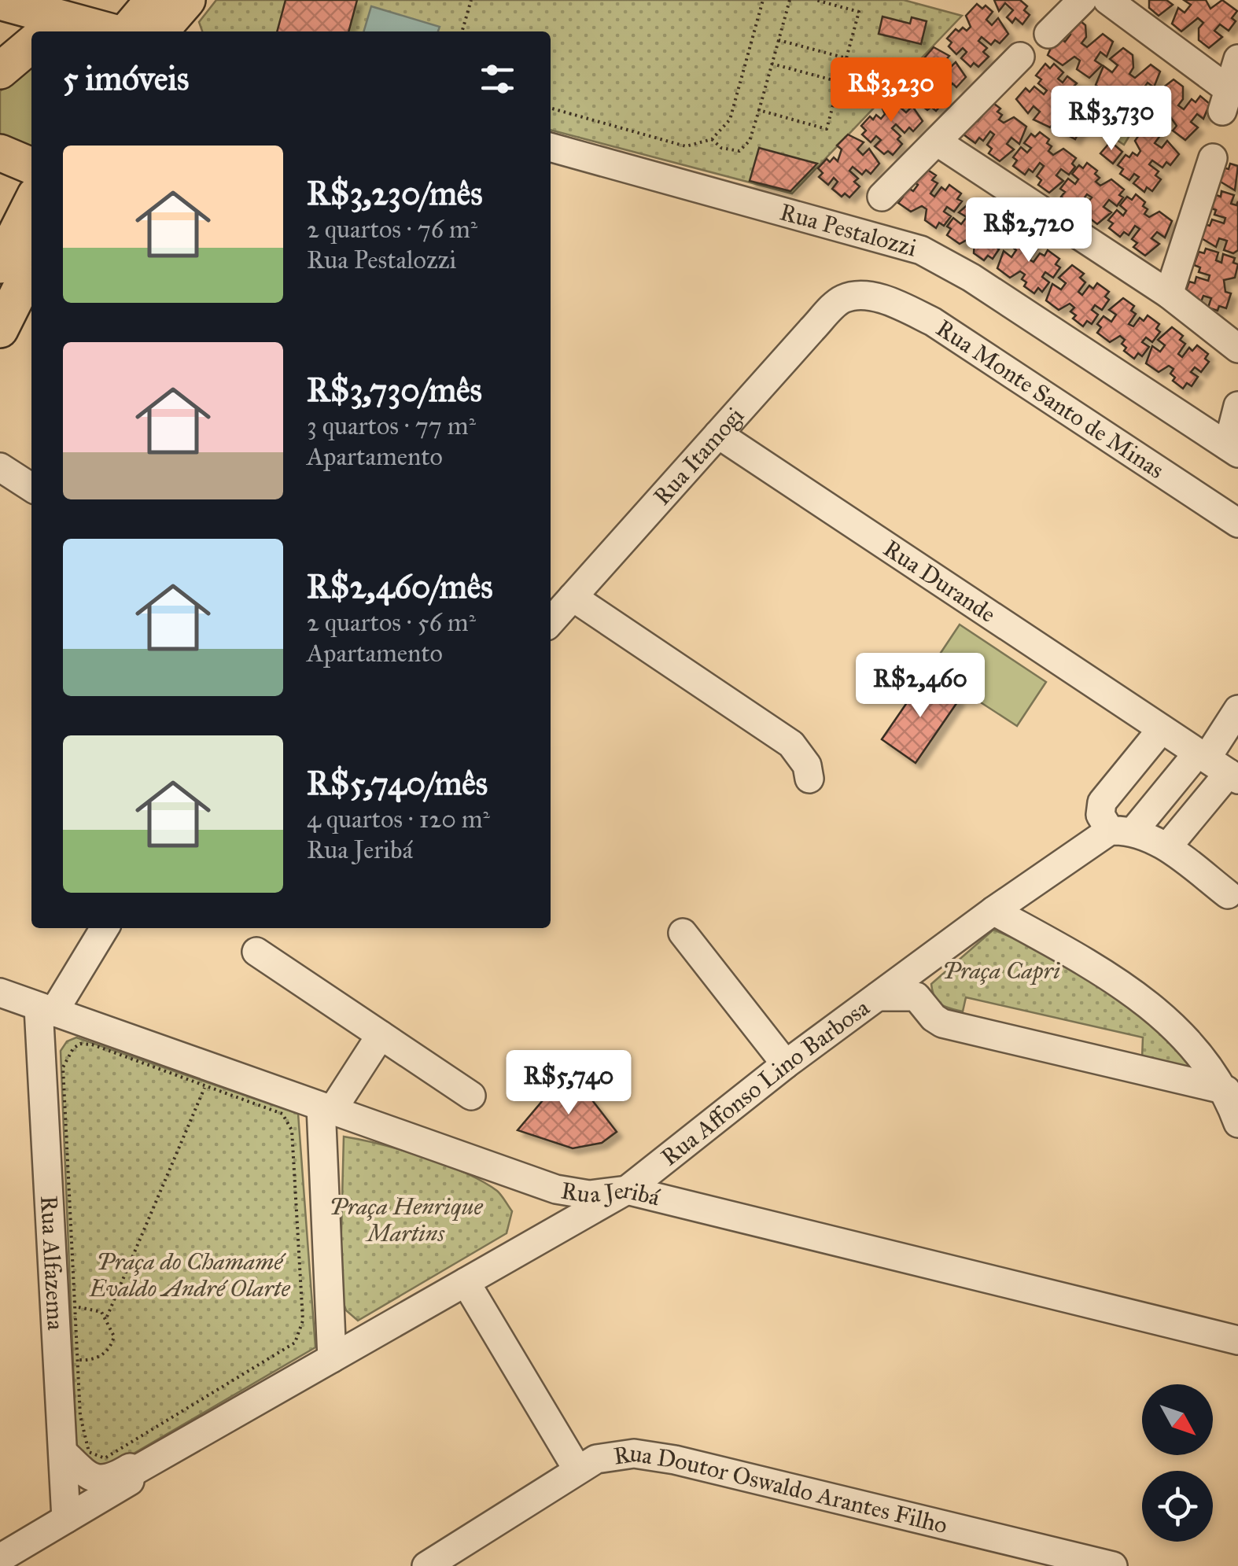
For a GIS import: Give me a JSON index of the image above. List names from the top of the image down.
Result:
{
  "streets": {
    "street": [
      "Rua Pestalozzi",
      "Rua Monte Santo de Minas",
      "Rua Itamogi",
      "Rua Durande",
      "Rua Affonso Lino Barbosa",
      "Rua Jeribá",
      "Rua Alfazema",
      "Rua Doutor Oswaldo Arantes Filho"
    ]
  },
  "crossings": [
    ["Rua Monte Santo de Minas", "Rua Itamogi"],
    ["Rua Itamogi", "Rua Durande"],
    ["Rua Durande", "Rua Affonso Lino Barbosa"],
    ["Rua Affonso Lino Barbosa", "Rua Jeribá"],
    ["Rua Affonso Lino Barbosa", "Rua Alfazema"],
    ["Rua Jeribá", "Rua Alfazema"]
  ],
  "parks": ["Praça Capri", "Praça Henrique Martins", "Praça do Chamamé Evaldo André Olarte"],
  "north": "bottom right",
  "page": {
    "heading": "5 imóveis",
    "price": [
      "R$3,230",
      "R$3,730",
      "R$2,720",
      "R$2,460",
      "R$5,740"
    ],
    "list": [
      {
        "name": "R$3,230/mês",
        "note": "2 quartos · 76 m² · Rua Pestalozzi"
      },
      {
        "name": "R$3,730/mês",
        "note": "3 quartos · 77 m² · Apartamento"
      },
      {
        "name": "R$2,460/mês",
        "note": "2 quartos · 56 m² · Apartamento"
      },
      {
        "name": "R$5,740/mês",
        "note": "4 quartos · 120 m² · Rua Jeribá"
      }
    ]
  }
}
